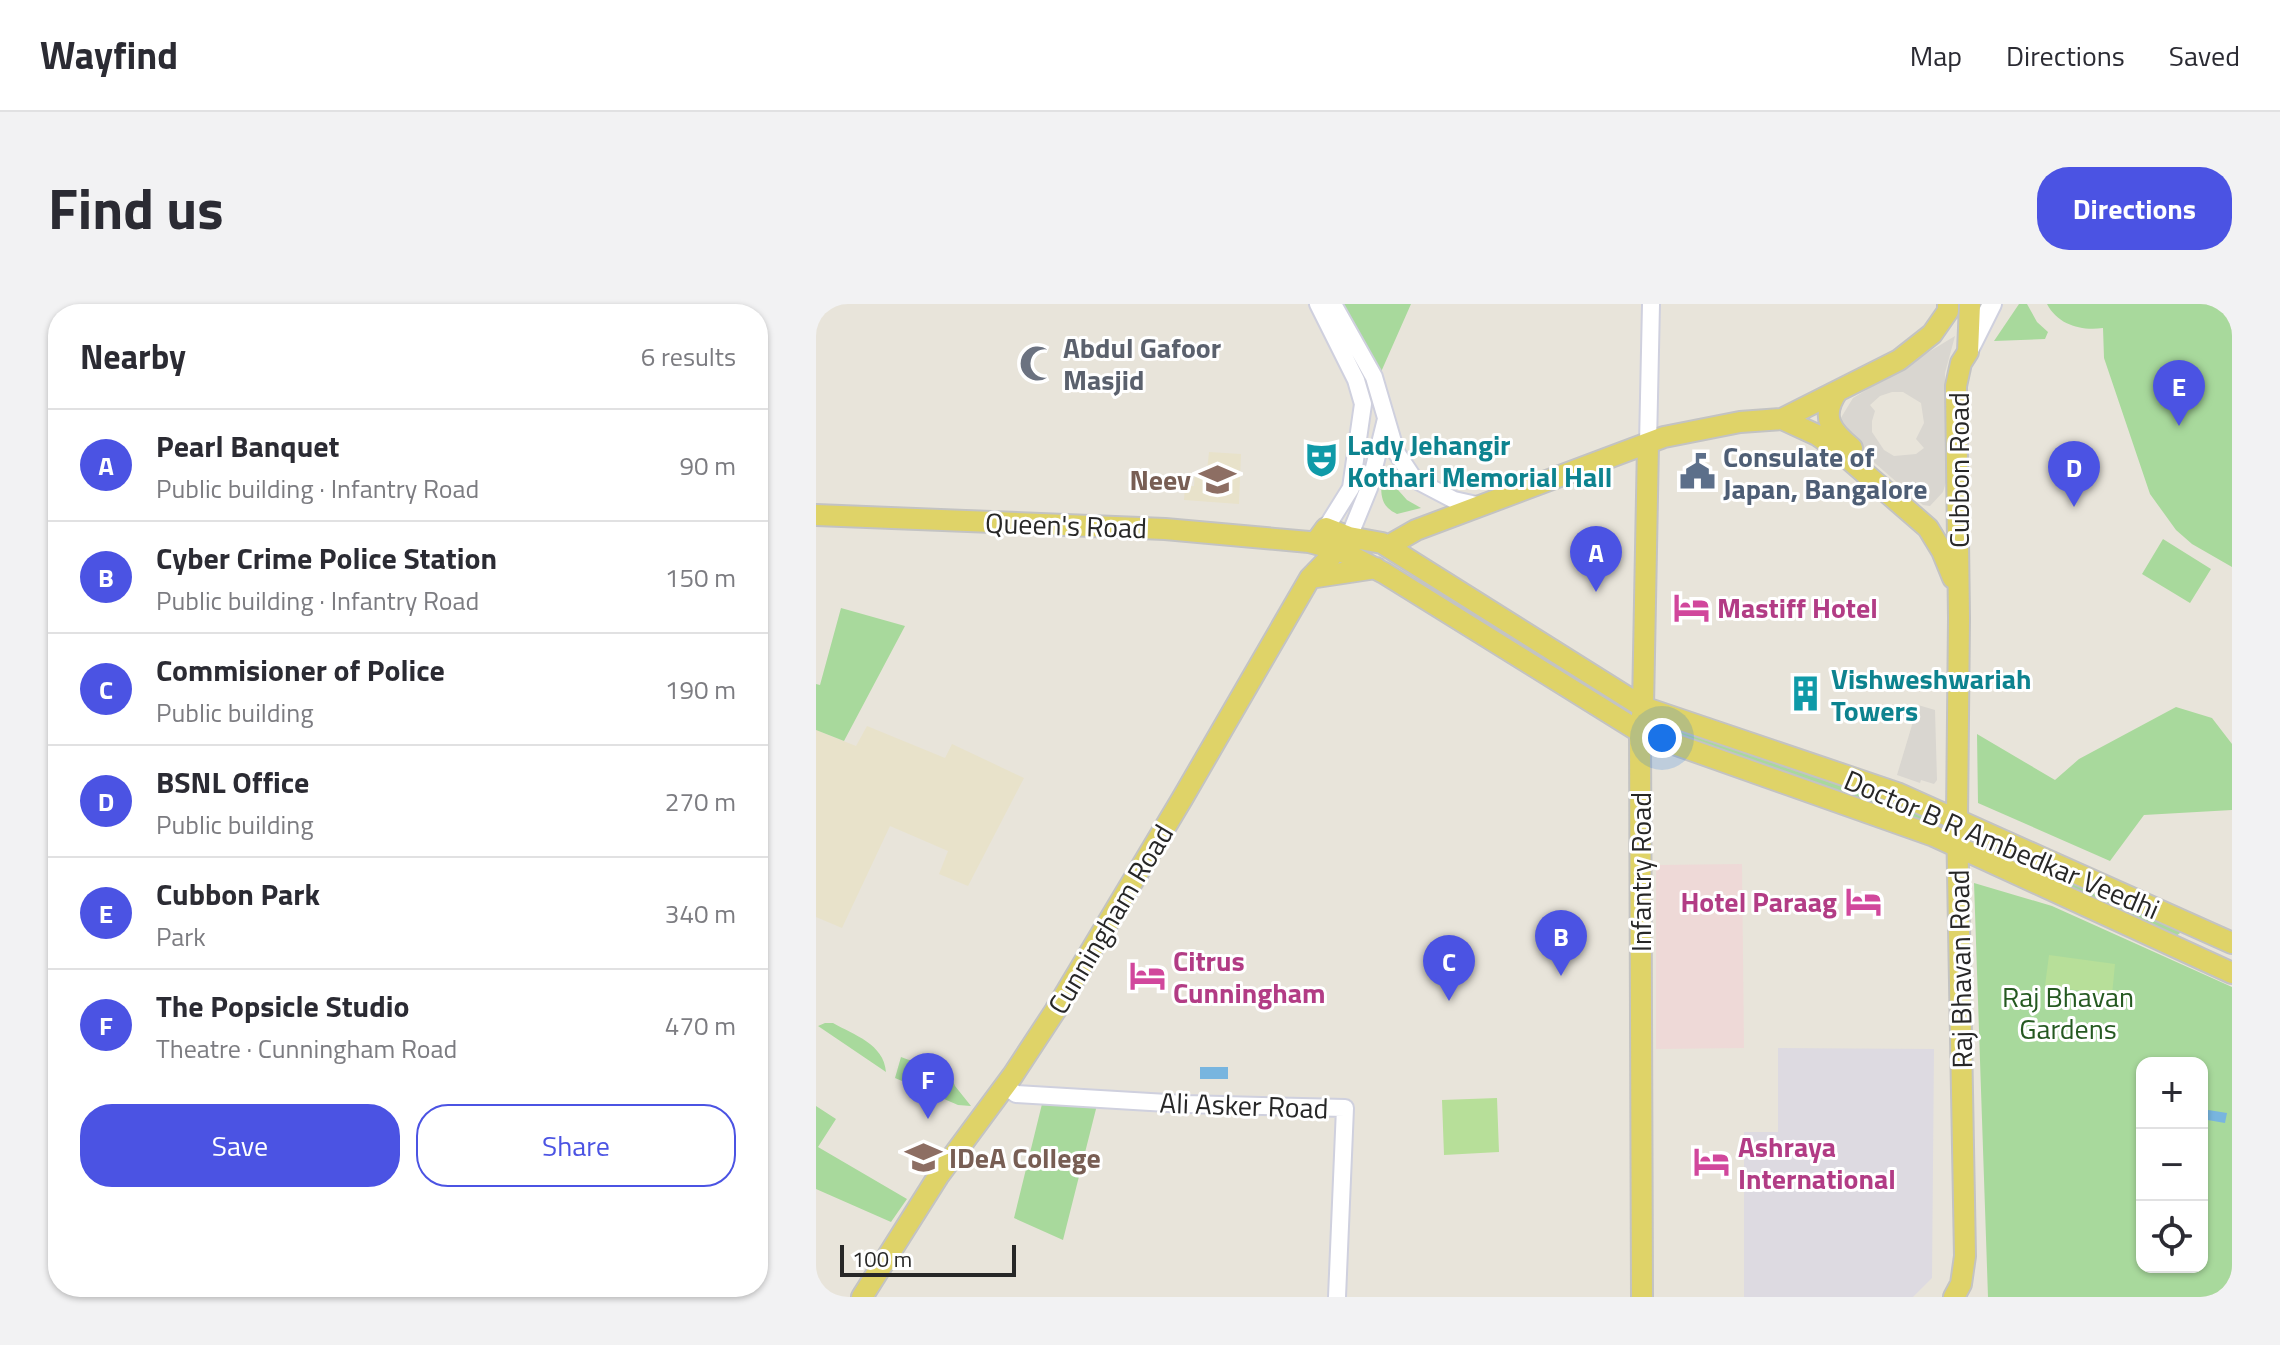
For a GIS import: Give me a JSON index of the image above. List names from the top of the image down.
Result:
{
  "streets": {
    "main road": [
      "Cubbon Road",
      "Queen's Road",
      "Doctor B R Ambedkar Veedhi",
      "Infantry Road",
      "Cunningham Road",
      "Raj Bhavan Road"
    ],
    "street": ["Ali Asker Road"]
  },
  "crossings": [
    ["Cubbon Road", "Raj Bhavan Road"],
    ["Queen's Road", "Doctor B R Ambedkar Veedhi"],
    ["Doctor B R Ambedkar Veedhi", "Infantry Road"],
    ["Doctor B R Ambedkar Veedhi", "Cunningham Road"],
    ["Doctor B R Ambedkar Veedhi", "Raj Bhavan Road"],
    ["Cunningham Road", "Ali Asker Road"]
  ],
  "parks": ["Raj Bhavan Gardens"],
  "places": {
    "mosque": ["Abdul Gafoor Masjid"],
    "theatre": ["Lady Jehangir Kothari Memorial Hall"],
    "public building": ["Consulate of Japan, Bangalore"],
    "school or university": ["Neev", "IDeA College"],
    "hotel": [
      "Mastiff Hotel",
      "Hotel Paraag",
      "Citrus Cunningham",
      "Ashraya International"
    ],
    "building": ["Vishweshwariah Towers"]
  },
  "scale_bar": "100 m",
  "page": {
    "header": "Wayfind",
    "nav": ["Map", "Directions", "Saved"],
    "title": "Find us",
    "buttons": [
      "Directions",
      ["Save", "Share"]
    ],
    "heading": ["Nearby", "6 results"],
    "pins": [
      "E",
      "D",
      "A",
      "B",
      "C",
      "F"
    ],
    "list": [
      {
        "mark": "A",
        "name": "Pearl Banquet",
        "note": "Public building · Infantry Road",
        "value": "90 m"
      },
      {
        "mark": "B",
        "name": "Cyber Crime Police Station",
        "note": "Public building · Infantry Road",
        "value": "150 m"
      },
      {
        "mark": "C",
        "name": "Commisioner of Police",
        "note": "Public building",
        "value": "190 m"
      },
      {
        "mark": "D",
        "name": "BSNL Office",
        "note": "Public building",
        "value": "270 m"
      },
      {
        "mark": "E",
        "name": "Cubbon Park",
        "note": "Park",
        "value": "340 m"
      },
      {
        "mark": "F",
        "name": "The Popsicle Studio",
        "note": "Theatre · Cunningham Road",
        "value": "470 m"
      }
    ],
    "map_buttons": ["+", "−"],
    "scale": "100 m"
  }
}
